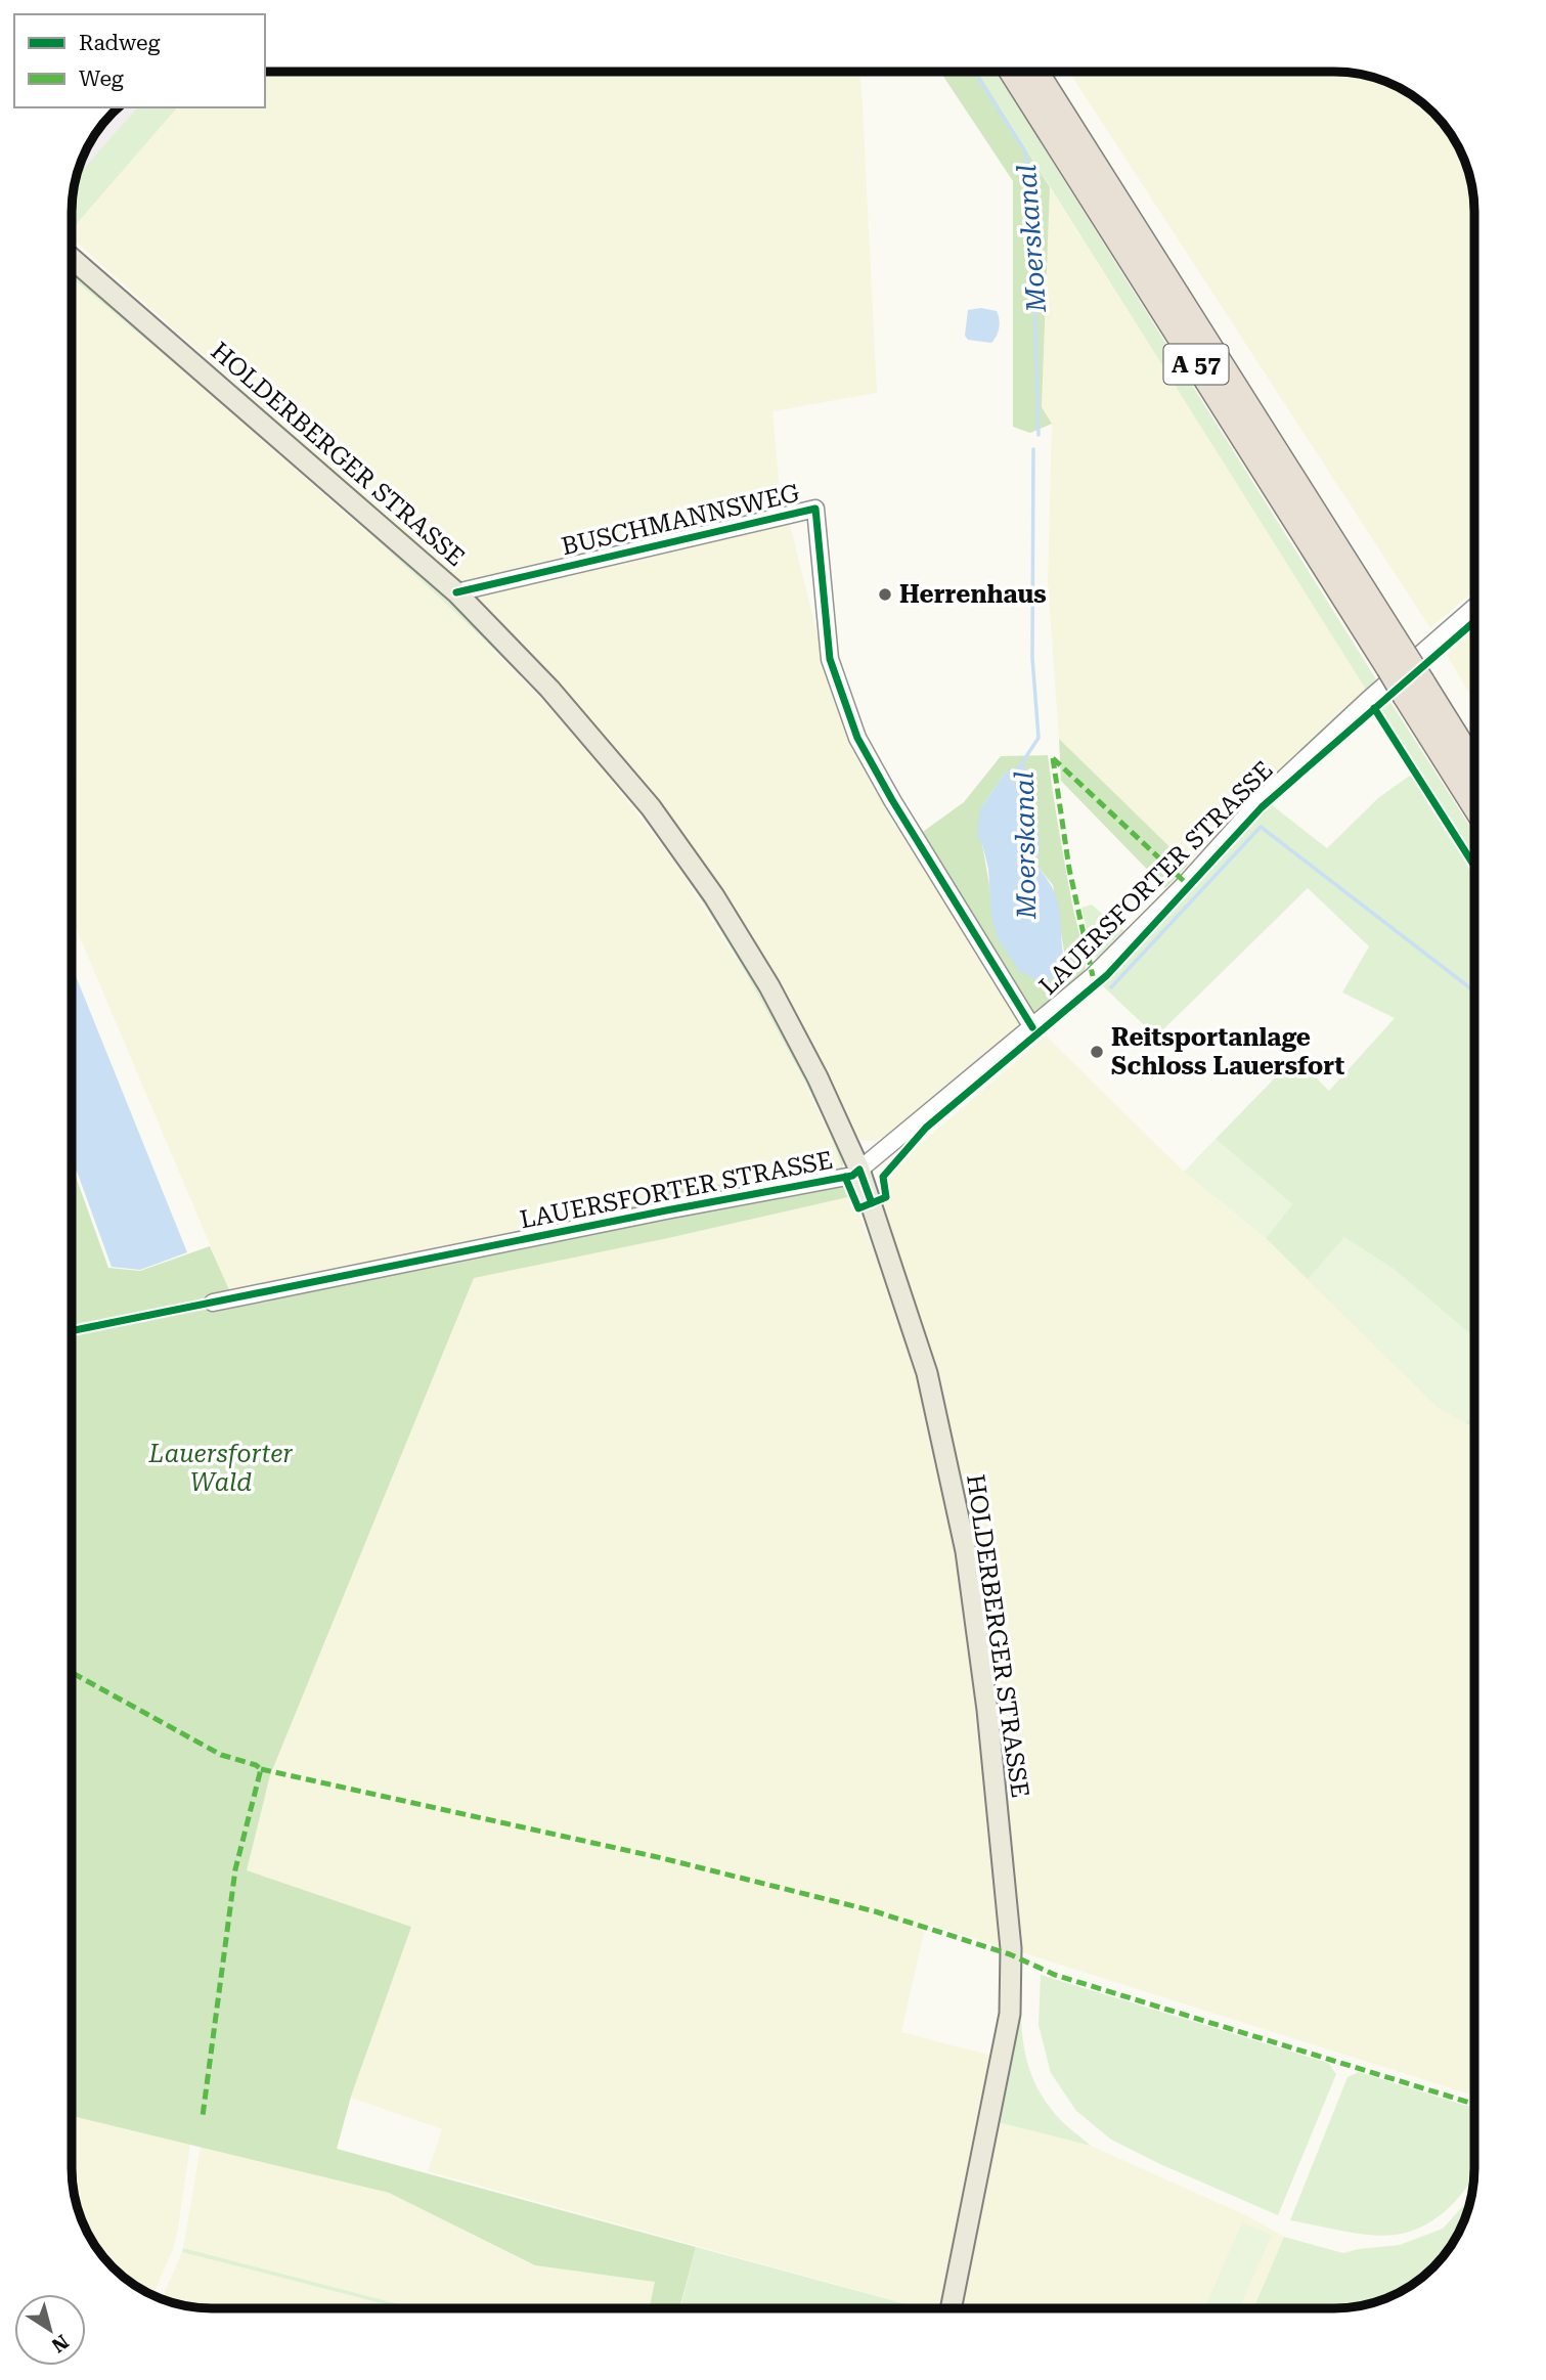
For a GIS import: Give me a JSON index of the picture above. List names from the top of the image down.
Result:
{
  "streets": {
    "highway": ["A 57"],
    "main road": ["HOLDERBERGER STRASSE"],
    "street": ["BUSCHMANNSWEG", "LAUERSFORTER STRASSE"]
  },
  "crossings": [
    ["HOLDERBERGER STRASSE", "BUSCHMANNSWEG"],
    ["HOLDERBERGER STRASSE", "LAUERSFORTER STRASSE"],
    ["BUSCHMANNSWEG", "LAUERSFORTER STRASSE"]
  ],
  "water": ["Moerskanal"],
  "parks": ["Lauersforter Wald"],
  "places": ["Herrenhaus", "Reitsportanlage Schloss Lauersfort"],
  "legend": ["Radweg", "Weg"],
  "north": "bottom right"
}
